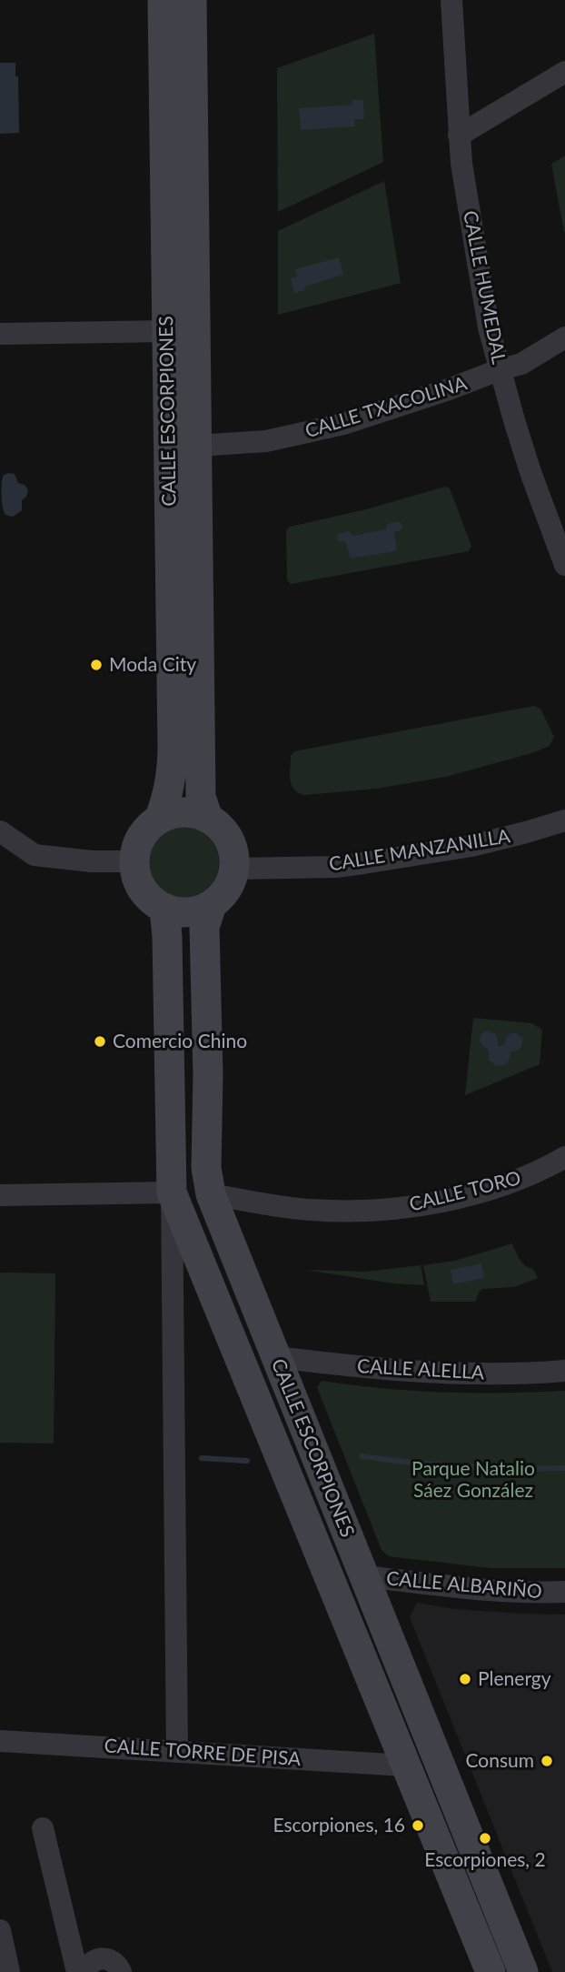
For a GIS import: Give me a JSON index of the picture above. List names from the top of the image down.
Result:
{
  "streets": {
    "street": [
      "CALLE HUMEDAL",
      "CALLE TXACOLINA",
      "CALLE ESCORPIONES",
      "CALLE MANZANILLA",
      "CALLE TORO",
      "CALLE ALELLA",
      "CALLE ALBARIÑO",
      "CALLE TORRE DE PISA"
    ]
  },
  "crossings": [
    ["CALLE HUMEDAL", "CALLE TXACOLINA"],
    ["CALLE TXACOLINA", "CALLE ESCORPIONES"],
    ["CALLE ESCORPIONES", "CALLE MANZANILLA"],
    ["CALLE ESCORPIONES", "CALLE TORO"],
    ["CALLE ESCORPIONES", "CALLE ALELLA"],
    ["CALLE ESCORPIONES", "CALLE ALBARIÑO"],
    ["CALLE ESCORPIONES", "CALLE TORRE DE PISA"]
  ],
  "parks": ["Parque Natalio Sáez González"],
  "places": [
    "Moda City",
    "Comercio Chino",
    "Plenergy",
    "Consum",
    "Escorpiones, 16",
    "Escorpiones, 2"
  ]
}
